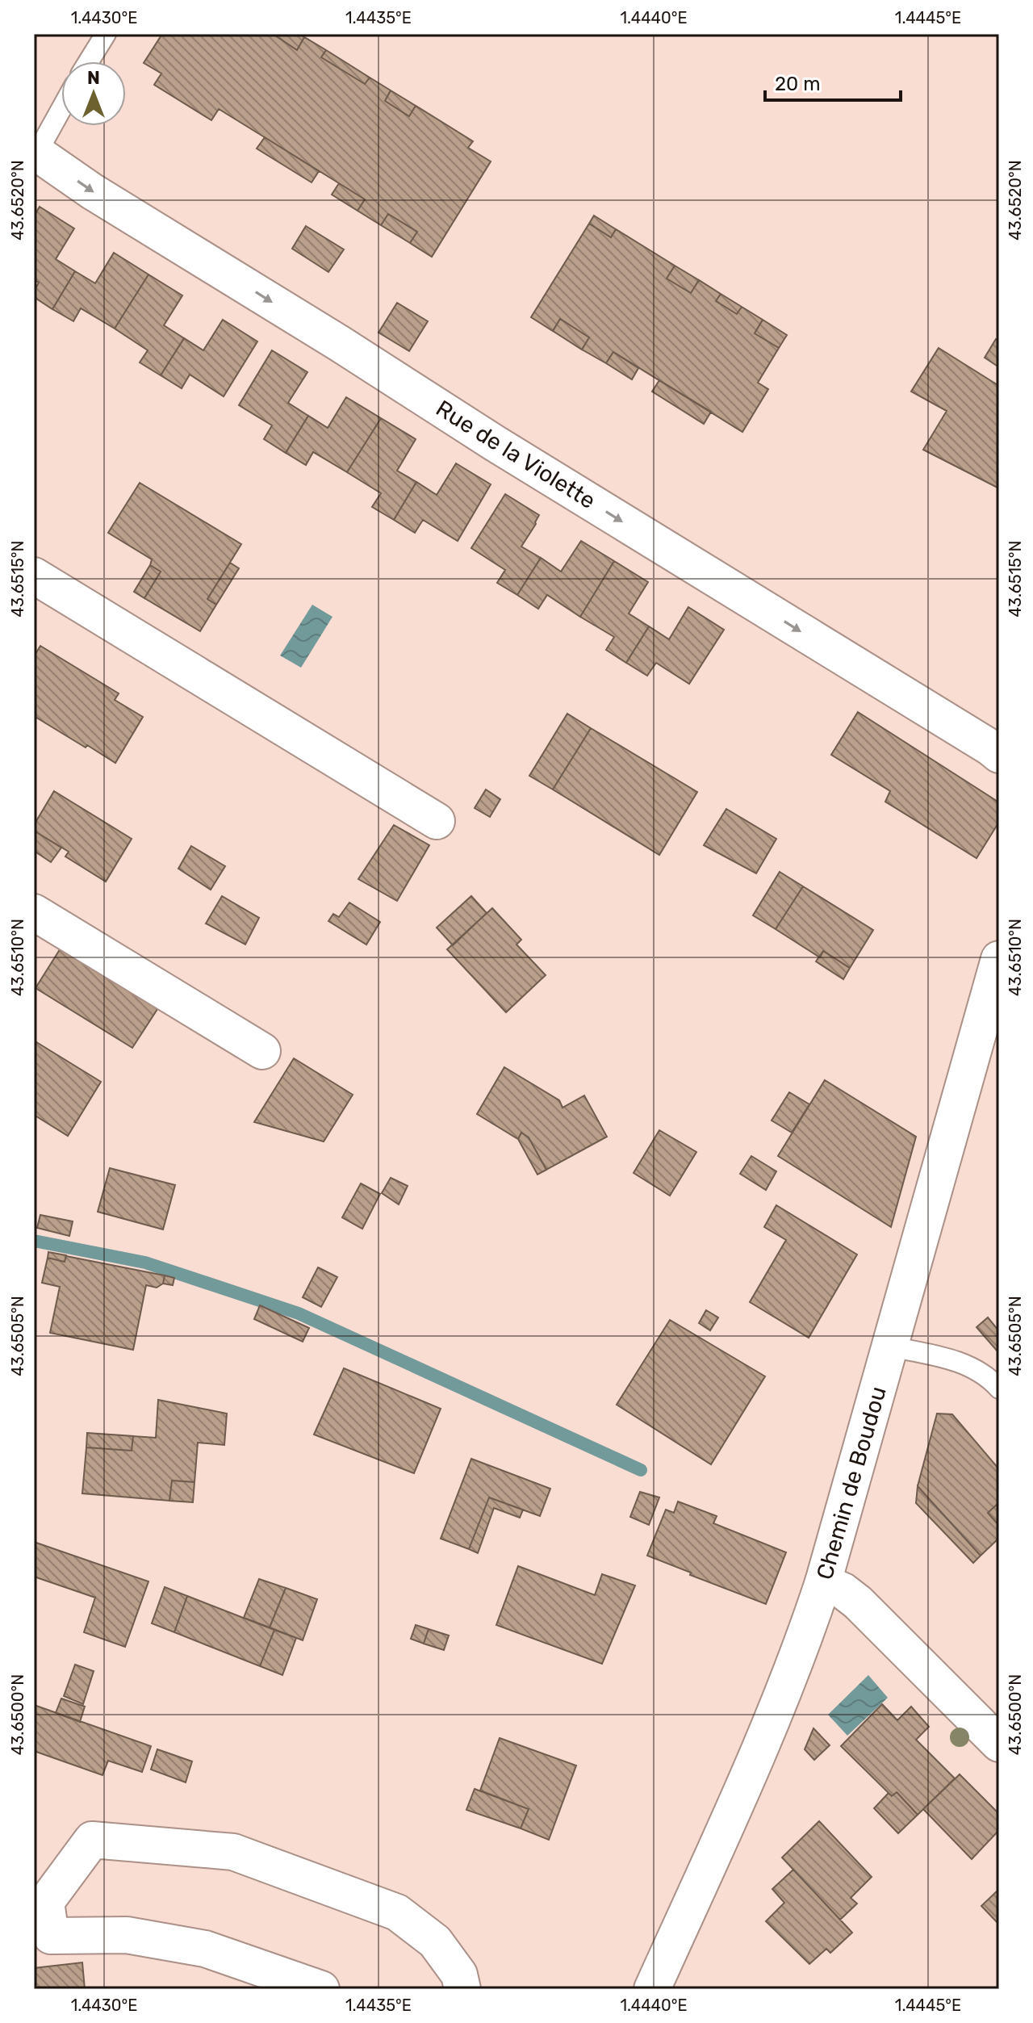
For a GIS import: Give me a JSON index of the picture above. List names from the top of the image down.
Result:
{
  "streets": {
    "street": ["Rue de la Violette", "Chemin de Boudou"]
  },
  "one_way": ["Rue de la Violette"],
  "scale_bar": "20 m",
  "north": "top",
  "coordinates": [
    "1.4430°E",
    "1.4435°E",
    "1.4440°E",
    "1.4445°E",
    "43.6520°N",
    "43.6515°N",
    "43.6510°N",
    "43.6505°N",
    "43.6500°N"
  ]
}
